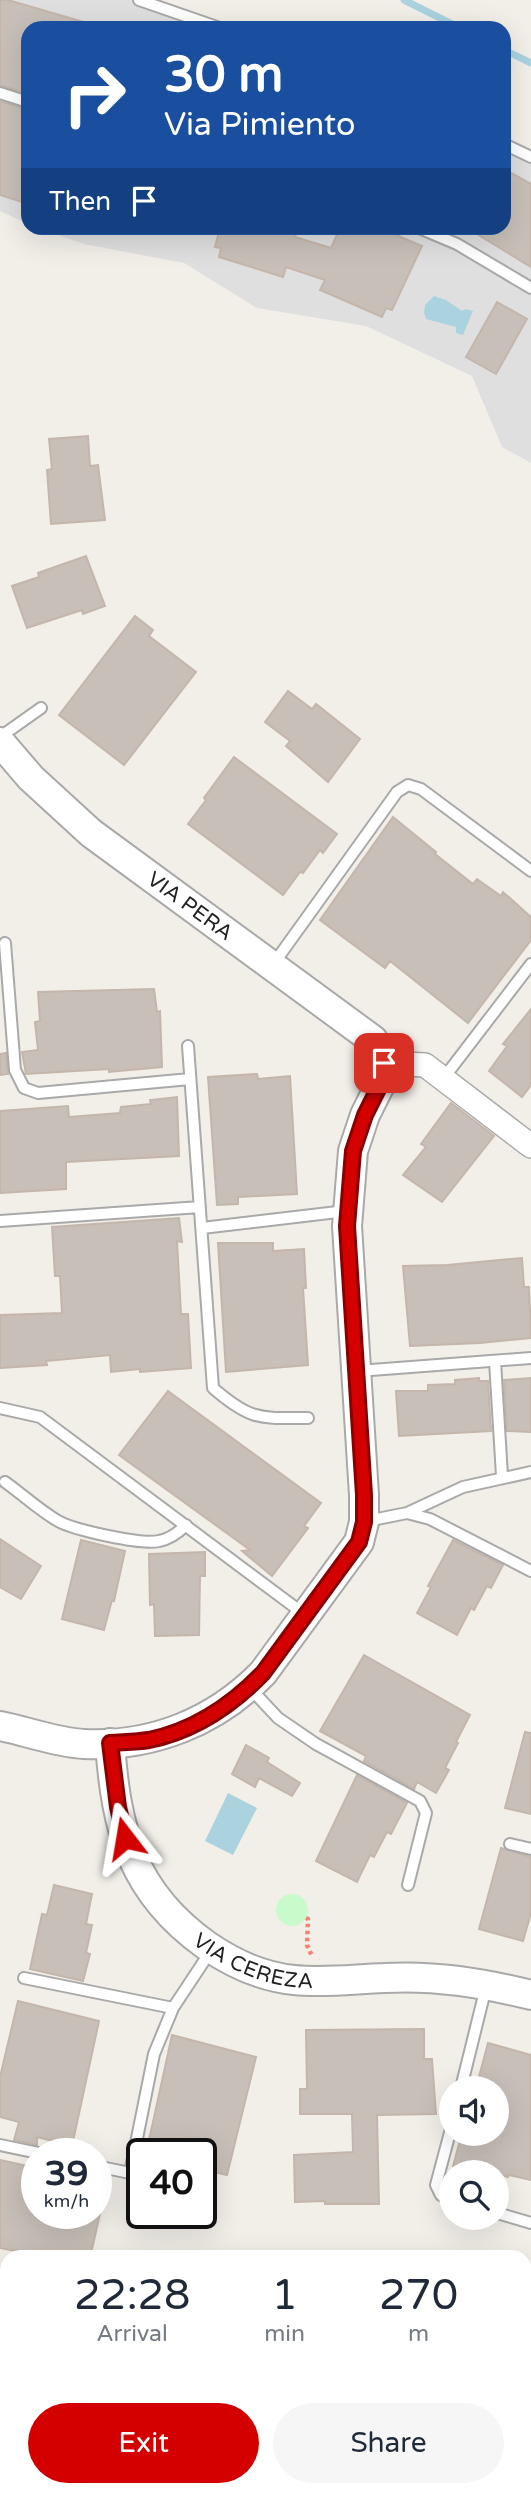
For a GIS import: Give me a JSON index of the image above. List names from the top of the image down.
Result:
{
  "streets": {
    "street": ["VIA PERA", "VIA CEREZA"]
  },
  "page": {
    "turn": ["30 m", "Via Pimiento"],
    "then": "Then",
    "speed": "39 km/h",
    "limit": "40",
    "eta": [
      "22:28",
      "Arrival",
      "1",
      "min",
      "270",
      "m"
    ],
    "buttons": ["Exit", "Share"]
  }
}
